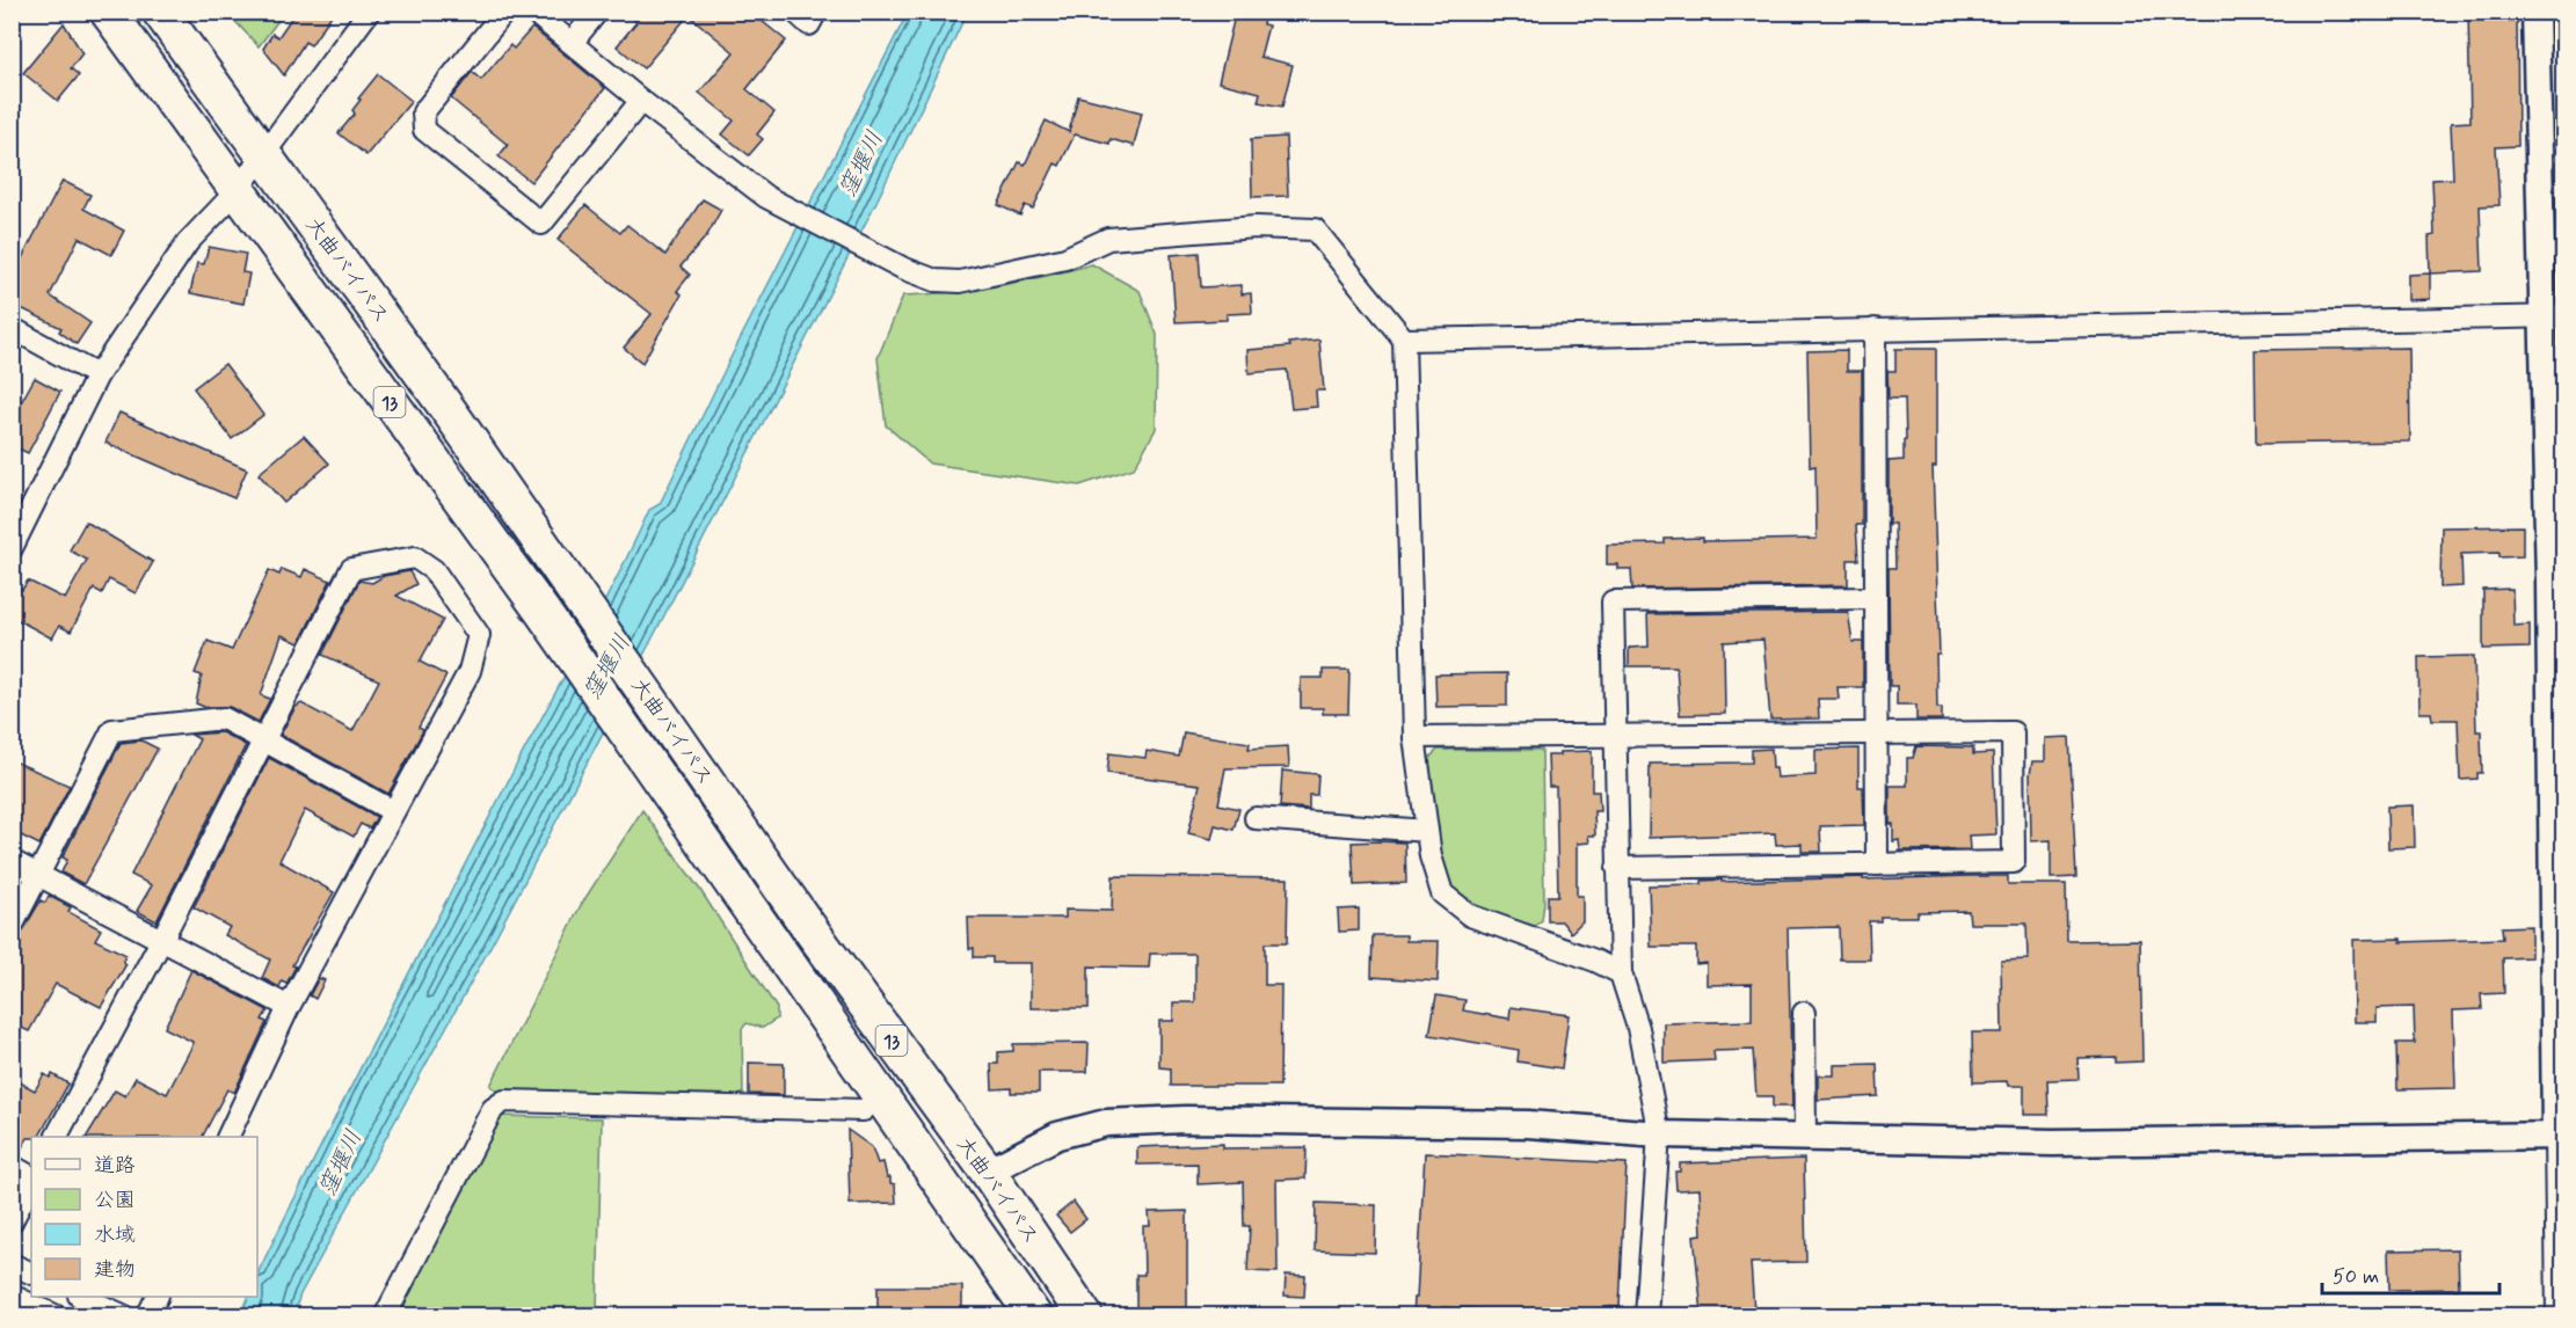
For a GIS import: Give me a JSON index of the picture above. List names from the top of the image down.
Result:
{
  "streets": {
    "highway": ["大曲バイパス", "13"]
  },
  "water": ["窪堰川"],
  "legend": [
    "道路",
    "公園",
    "水域",
    "建物"
  ],
  "scale_bar": "50 m"
}
